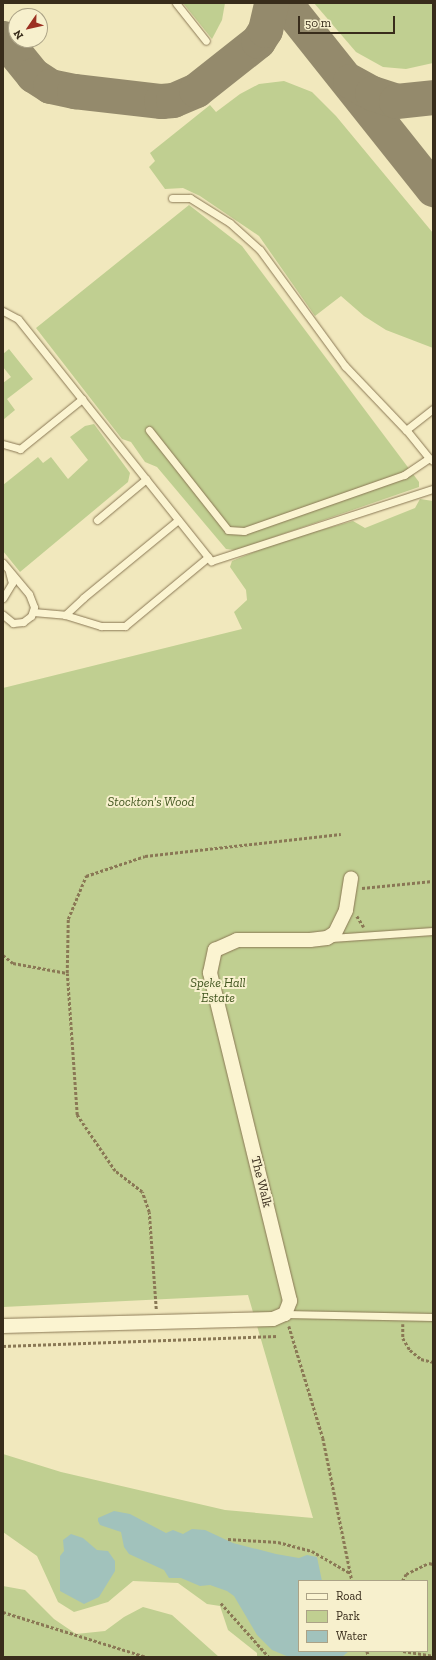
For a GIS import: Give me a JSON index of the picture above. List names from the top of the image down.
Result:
{
  "streets": {
    "street": ["The Walk"]
  },
  "parks": ["Stockton's Wood", "Speke Hall Estate"],
  "legend": ["Road", "Park", "Water"],
  "scale_bar": "50 m",
  "north": "bottom left"
}
